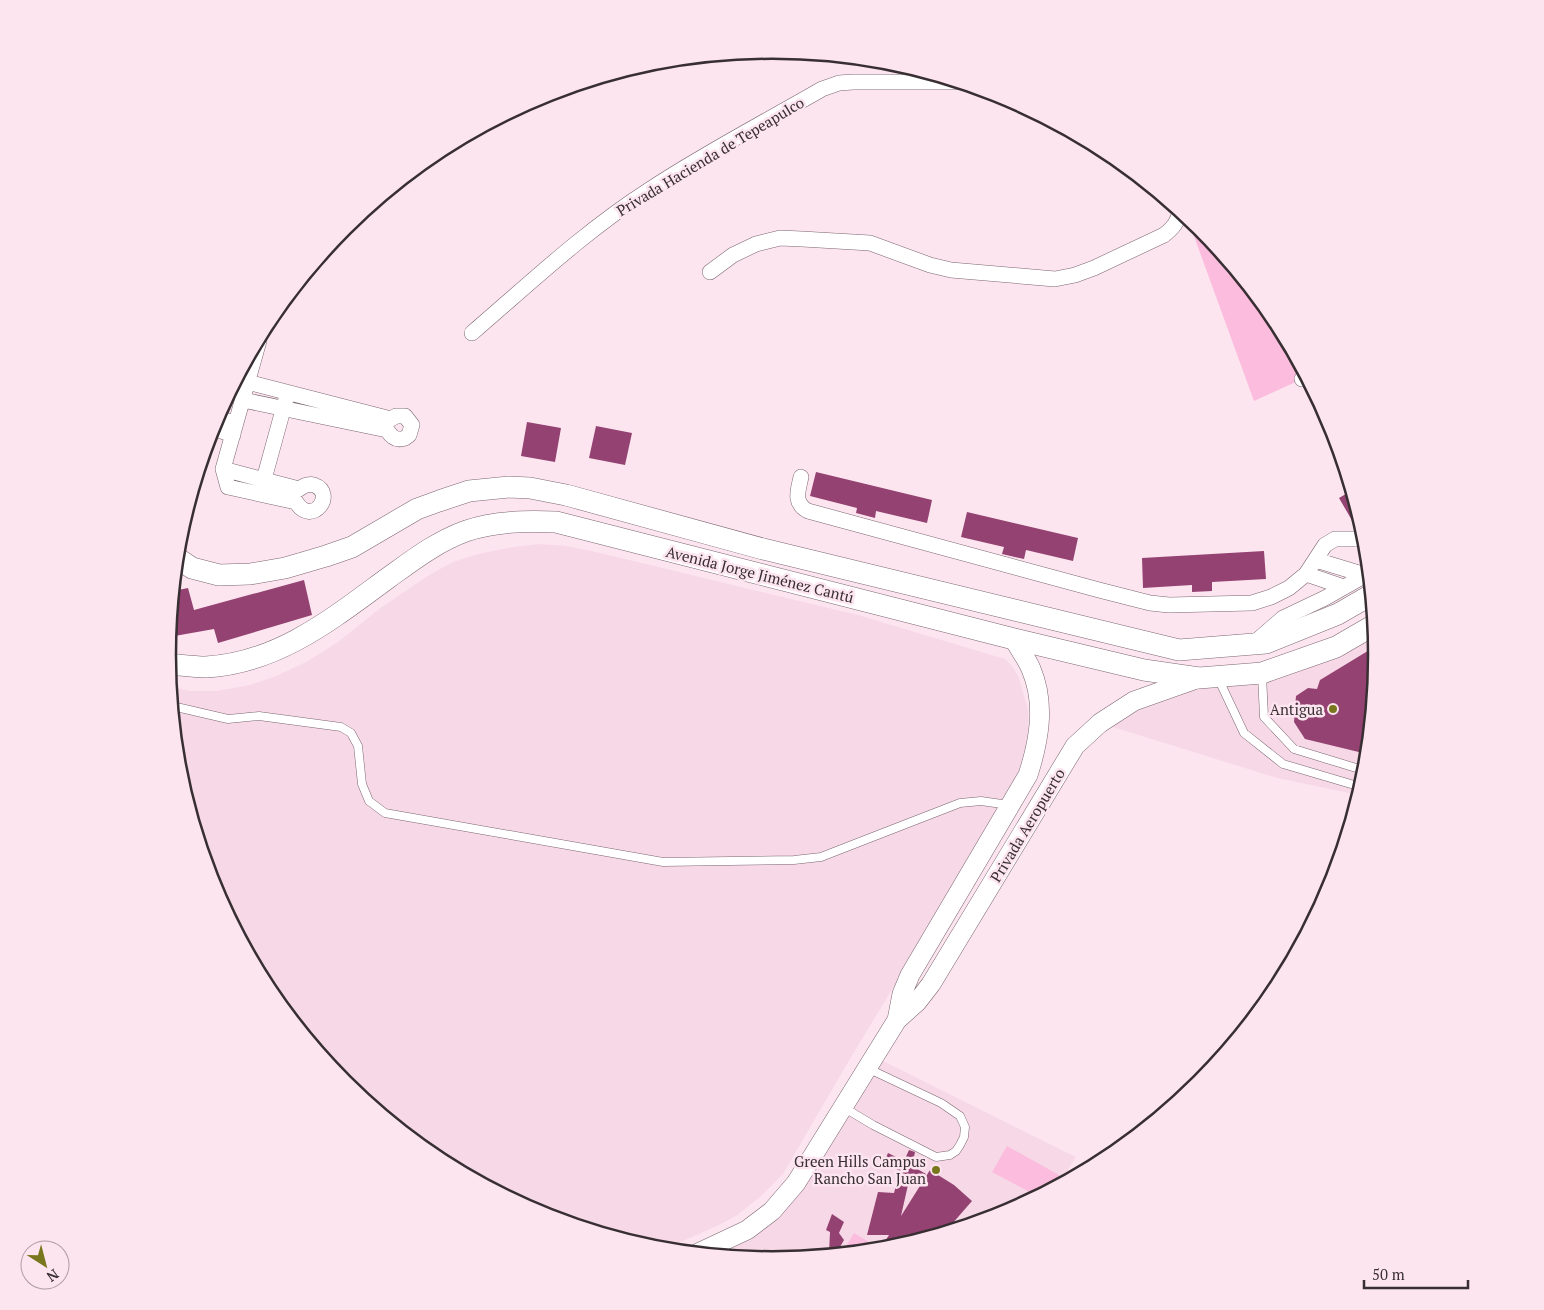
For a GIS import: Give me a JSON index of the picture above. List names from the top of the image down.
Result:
{
  "streets": {
    "main road": ["Avenida Jorge Jiménez Cantú"],
    "street": ["Privada Hacienda de Tepeapulco", "Privada Aeropuerto"]
  },
  "crossings": [
    ["Avenida Jorge Jiménez Cantú", "Privada Aeropuerto"]
  ],
  "places": ["Antigua", "Green Hills Campus Rancho San Juan"],
  "scale_bar": "50 m",
  "north": "bottom right"
}
